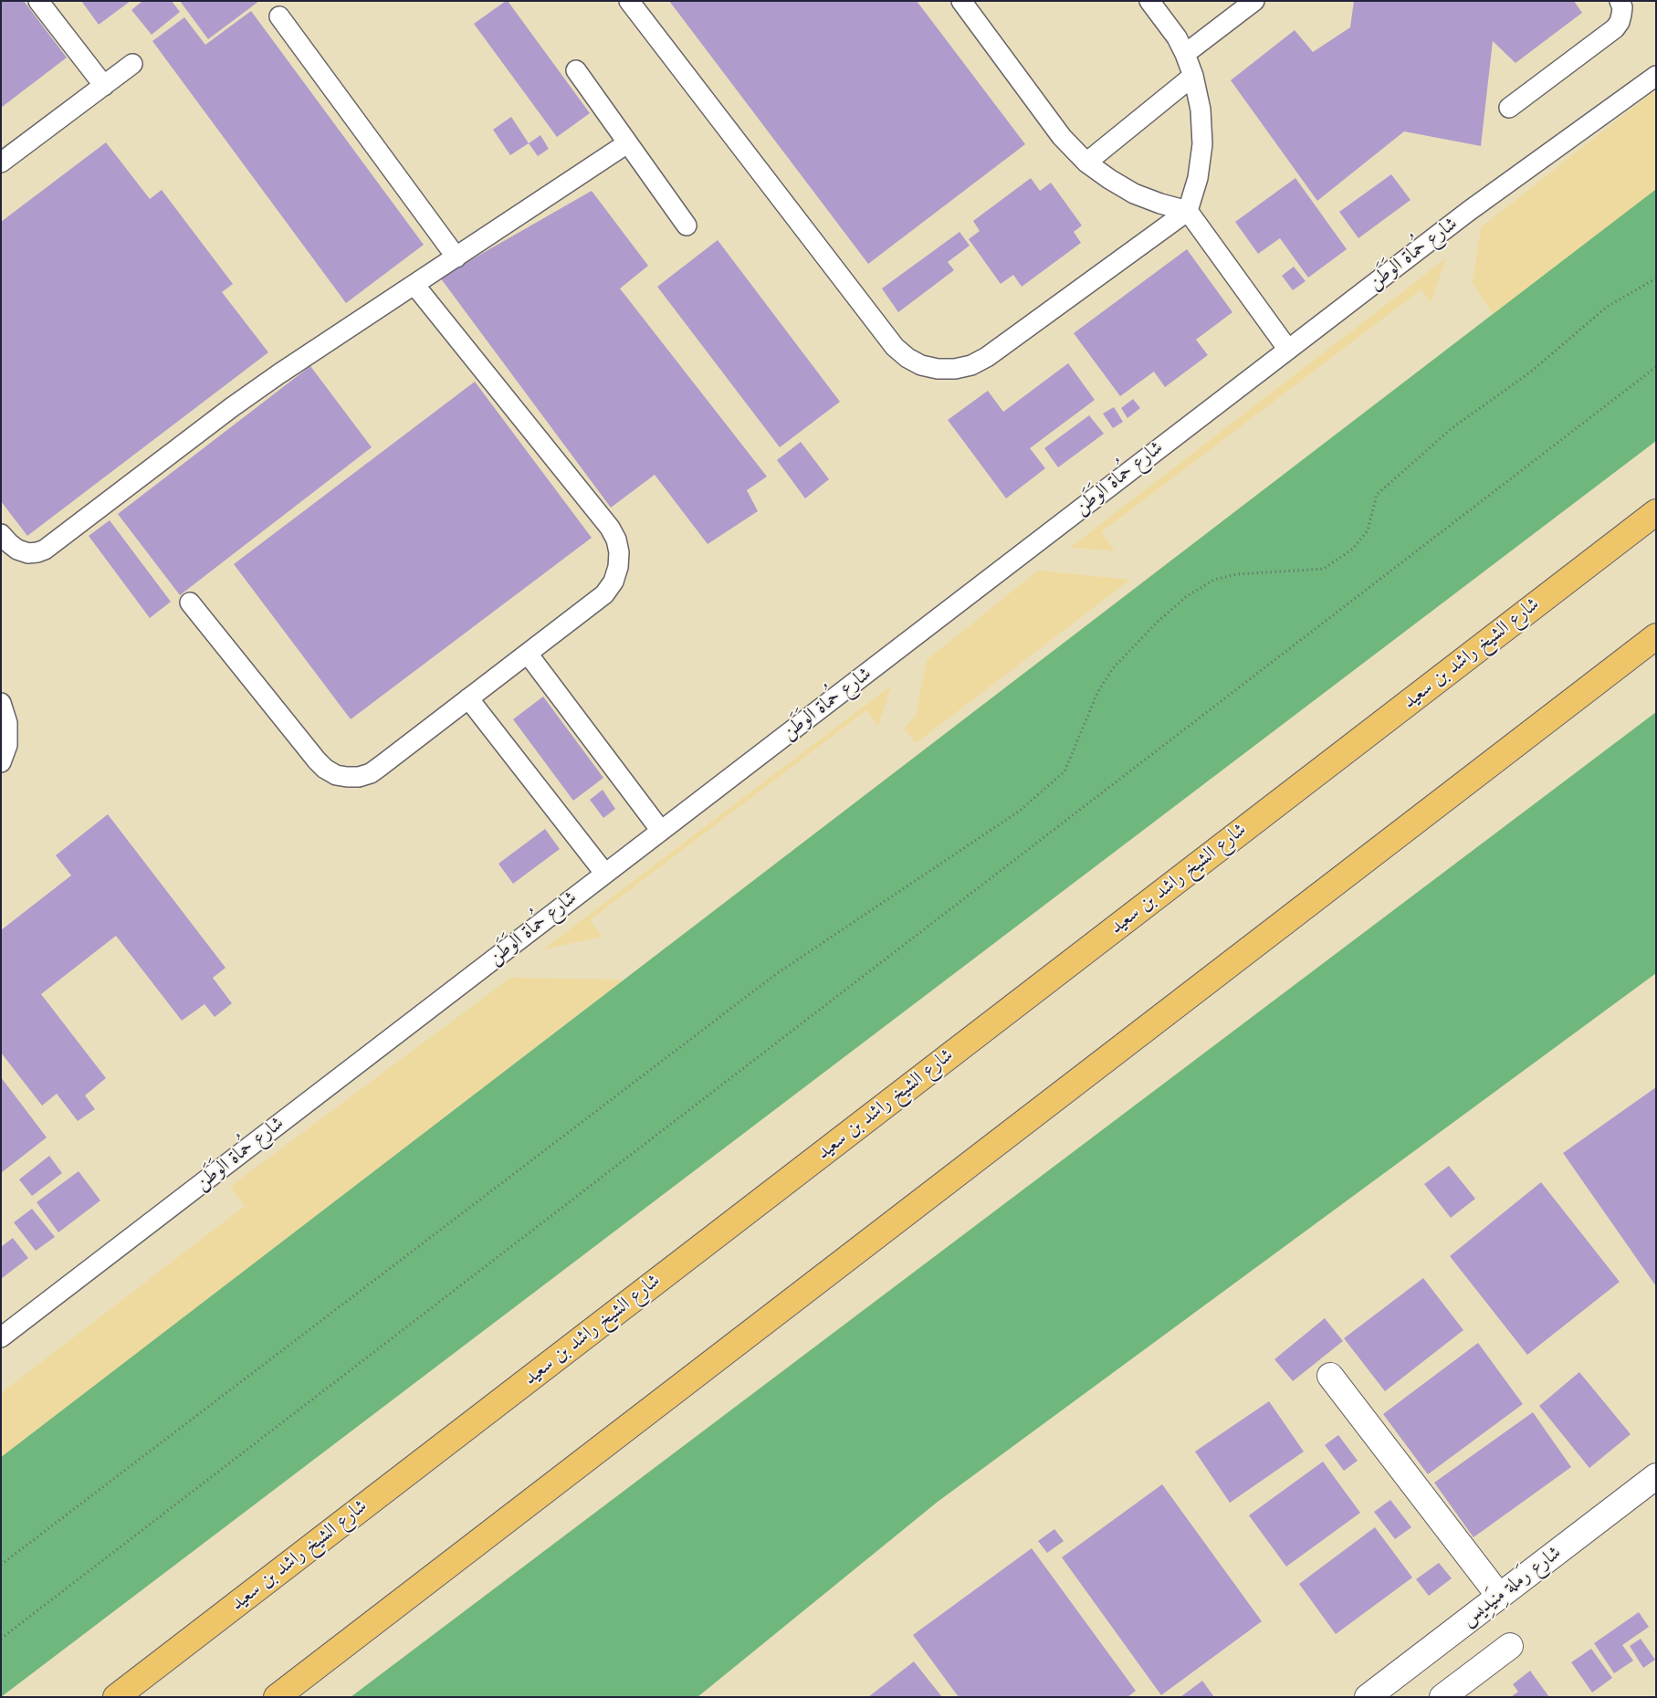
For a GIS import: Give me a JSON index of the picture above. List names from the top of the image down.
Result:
{
  "streets": {
    "main road": ["شارع الشيخ راشد بن سعيد"],
    "street": ["شارع رَملة مِنَيدِيس"],
    "lane": ["شارع حُماة الوَطَن"]
  }
}
